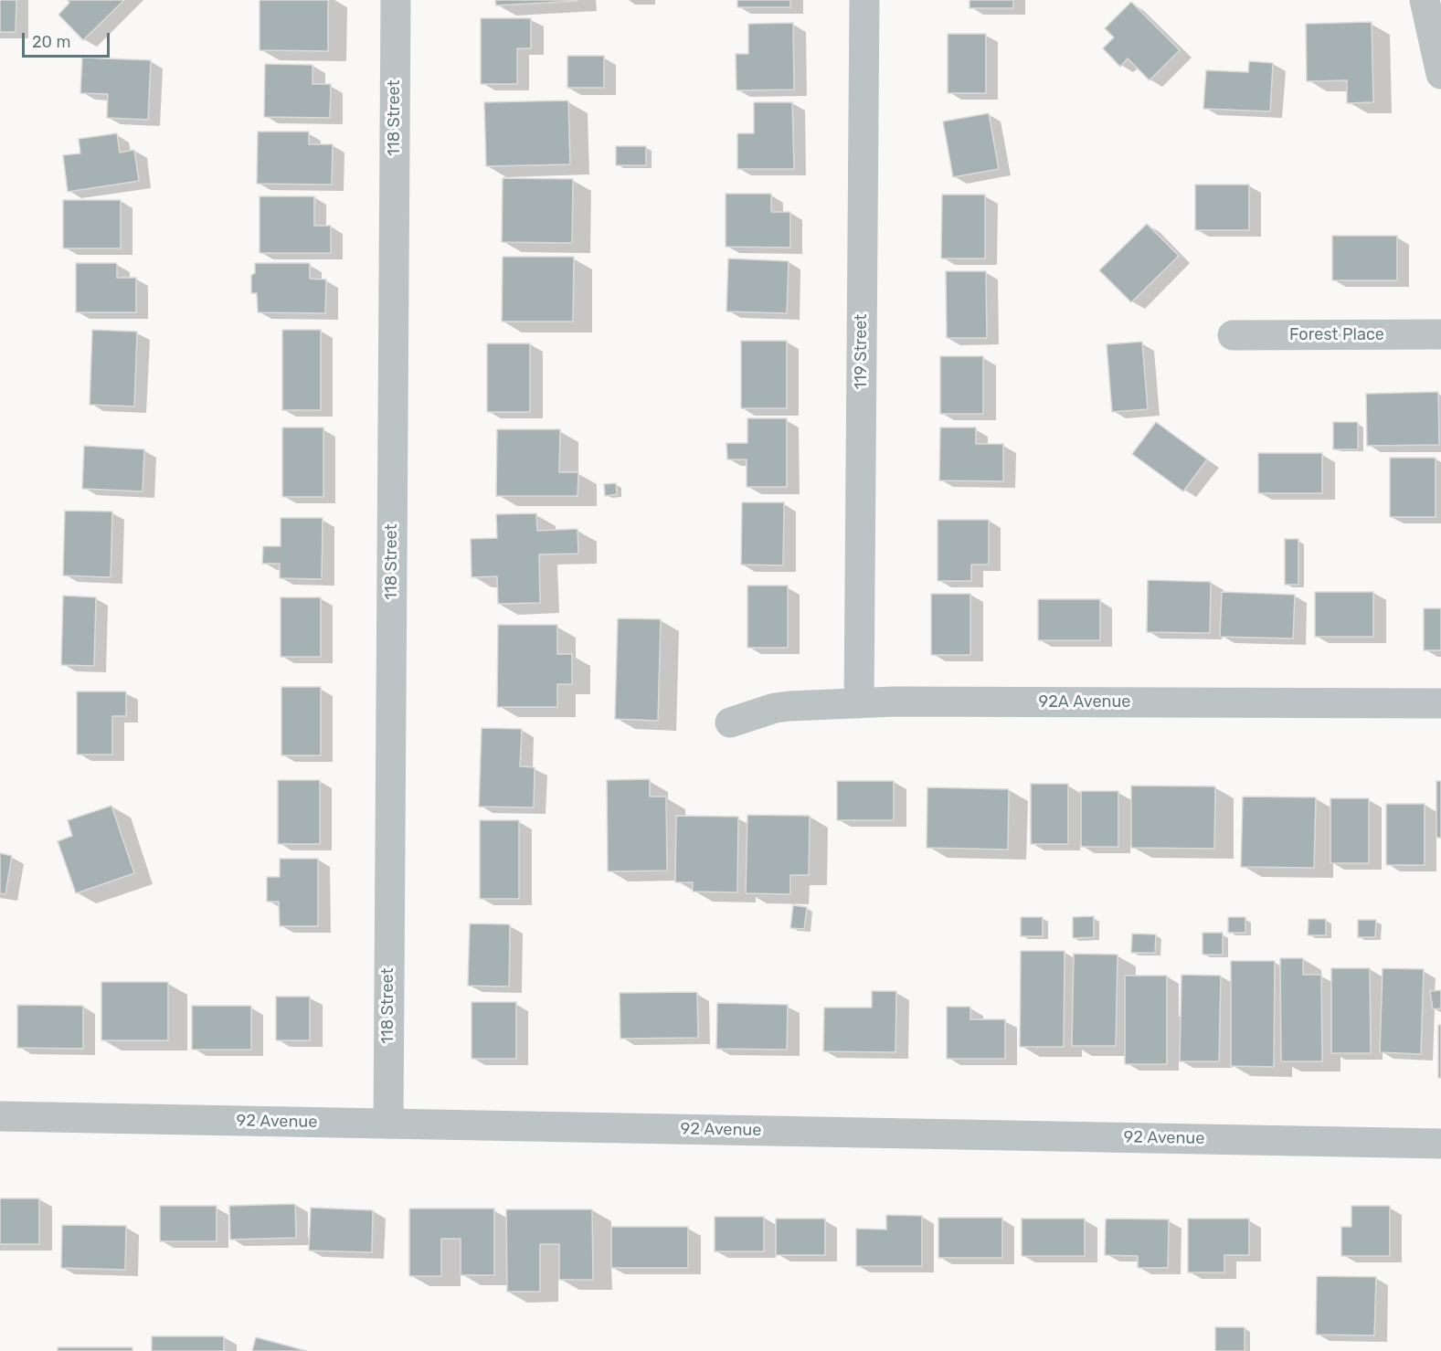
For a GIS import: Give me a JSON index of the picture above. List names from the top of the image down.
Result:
{
  "streets": {
    "street": [
      "118 Street",
      "Forest Place",
      "119 Street",
      "92A Avenue",
      "92 Avenue"
    ]
  },
  "crossings": [
    ["118 Street", "92 Avenue"],
    ["119 Street", "92A Avenue"]
  ],
  "scale_bar": "20 m"
}
